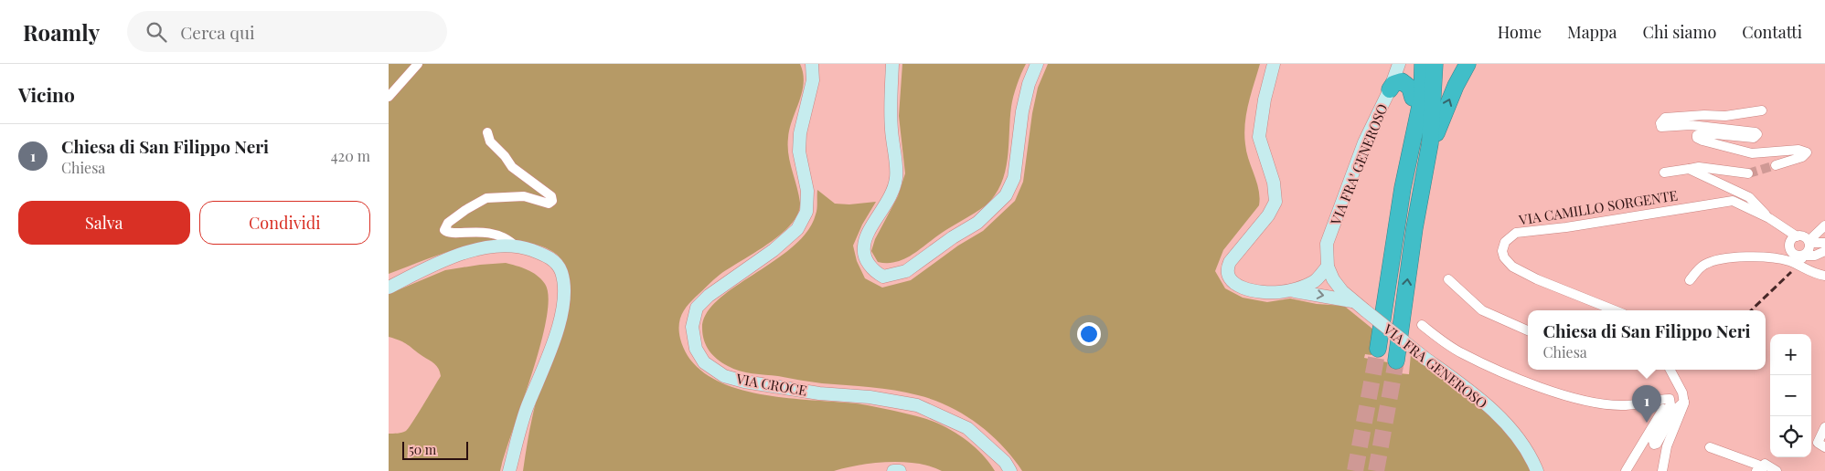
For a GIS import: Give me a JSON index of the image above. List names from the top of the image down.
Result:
{
  "streets": {
    "street": [
      "VIA FRA' GENEROSO",
      "VIA CAMILLO SORGENTE",
      "VIA FRA GENEROSO",
      "VIA CROCE"
    ]
  },
  "crossings": [
    ["VIA FRA' GENEROSO", "VIA FRA GENEROSO"]
  ],
  "scale_bar": "50 m",
  "page": {
    "header": "Roamly",
    "search": "Cerca qui",
    "nav": [
      "Home",
      "Mappa",
      "Chi siamo",
      "Contatti"
    ],
    "heading": "Vicino",
    "list": [
      {
        "mark": "1",
        "name": "Chiesa di San Filippo Neri",
        "note": "Chiesa",
        "value": "420 m"
      }
    ],
    "buttons": ["Salva", "Condividi"],
    "popup": ["Chiesa di San Filippo Neri", "Chiesa"],
    "map_buttons": ["+", "−"],
    "pins": "1",
    "scale": "50 m"
  }
}
